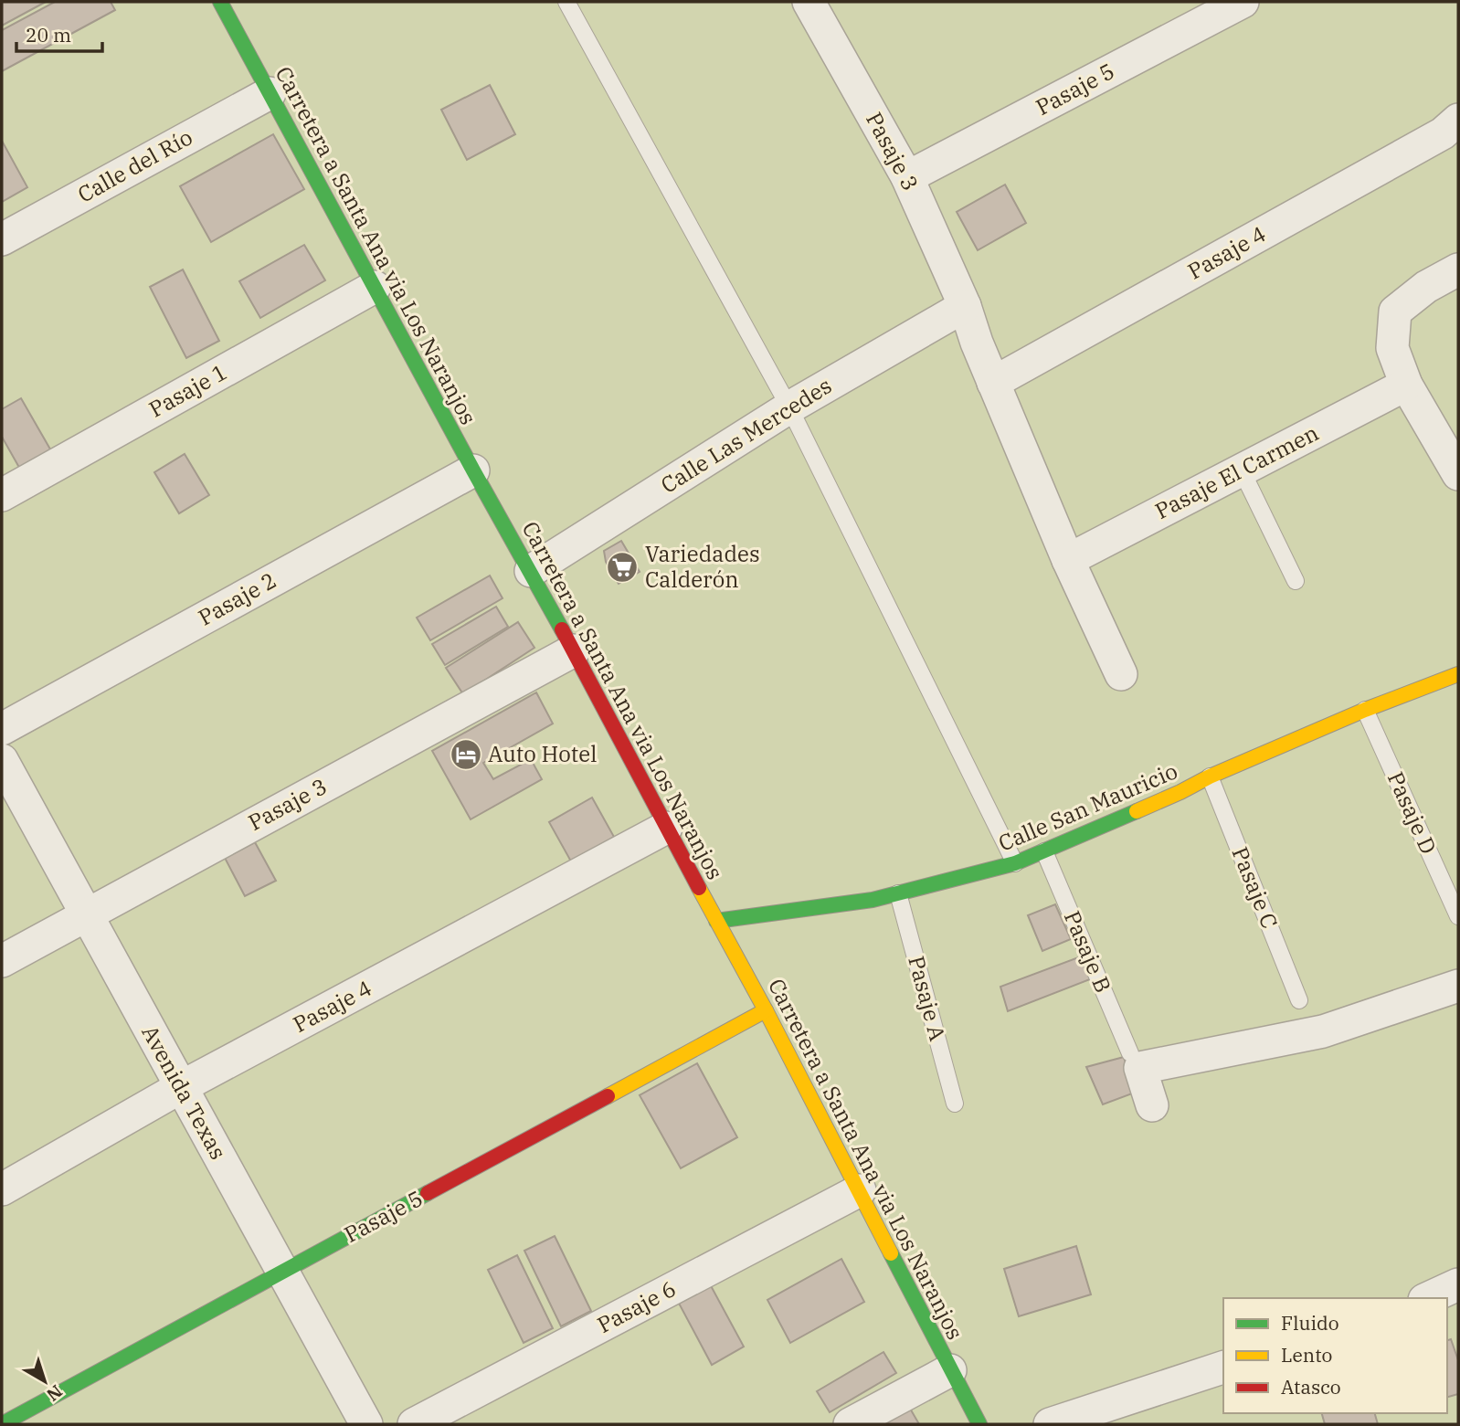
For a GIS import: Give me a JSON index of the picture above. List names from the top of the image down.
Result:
{
  "streets": {
    "street": [
      "Pasaje 5",
      "Pasaje 3",
      "Calle del Río",
      "Carretera a Santa Ana via Los Naranjos",
      "Pasaje 4",
      "Pasaje 1",
      "Calle Las Mercedes",
      "Pasaje El Carmen",
      "Pasaje 2",
      "Calle San Mauricio",
      "Avenida Texas",
      "Pasaje 6"
    ],
    "lane": [
      "Pasaje D",
      "Pasaje C",
      "Pasaje B",
      "Pasaje A"
    ]
  },
  "crossings": [
    ["Pasaje 5", "Pasaje 3"],
    ["Pasaje 5", "Carretera a Santa Ana via Los Naranjos"],
    ["Pasaje 5", "Avenida Texas"],
    ["Pasaje 3", "Carretera a Santa Ana via Los Naranjos"],
    ["Pasaje 3", "Pasaje 4"],
    ["Pasaje 3", "Calle Las Mercedes"],
    ["Pasaje 3", "Pasaje El Carmen"],
    ["Pasaje 3", "Avenida Texas"],
    ["Calle del Río", "Carretera a Santa Ana via Los Naranjos"],
    ["Carretera a Santa Ana via Los Naranjos", "Pasaje 4"],
    ["Carretera a Santa Ana via Los Naranjos", "Pasaje 1"],
    ["Carretera a Santa Ana via Los Naranjos", "Calle Las Mercedes"],
    ["Carretera a Santa Ana via Los Naranjos", "Pasaje 2"],
    ["Carretera a Santa Ana via Los Naranjos", "Calle San Mauricio"],
    ["Carretera a Santa Ana via Los Naranjos", "Pasaje 6"],
    ["Pasaje 4", "Avenida Texas"],
    ["Calle San Mauricio", "Pasaje D"],
    ["Calle San Mauricio", "Pasaje C"],
    ["Calle San Mauricio", "Pasaje B"],
    ["Calle San Mauricio", "Pasaje A"]
  ],
  "places": {
    "supermarket": ["Variedades Calderón"],
    "hotel": ["Auto Hotel"]
  },
  "legend": ["Fluido", "Lento", "Atasco"],
  "scale_bar": "20 m",
  "north": "bottom right"
}
